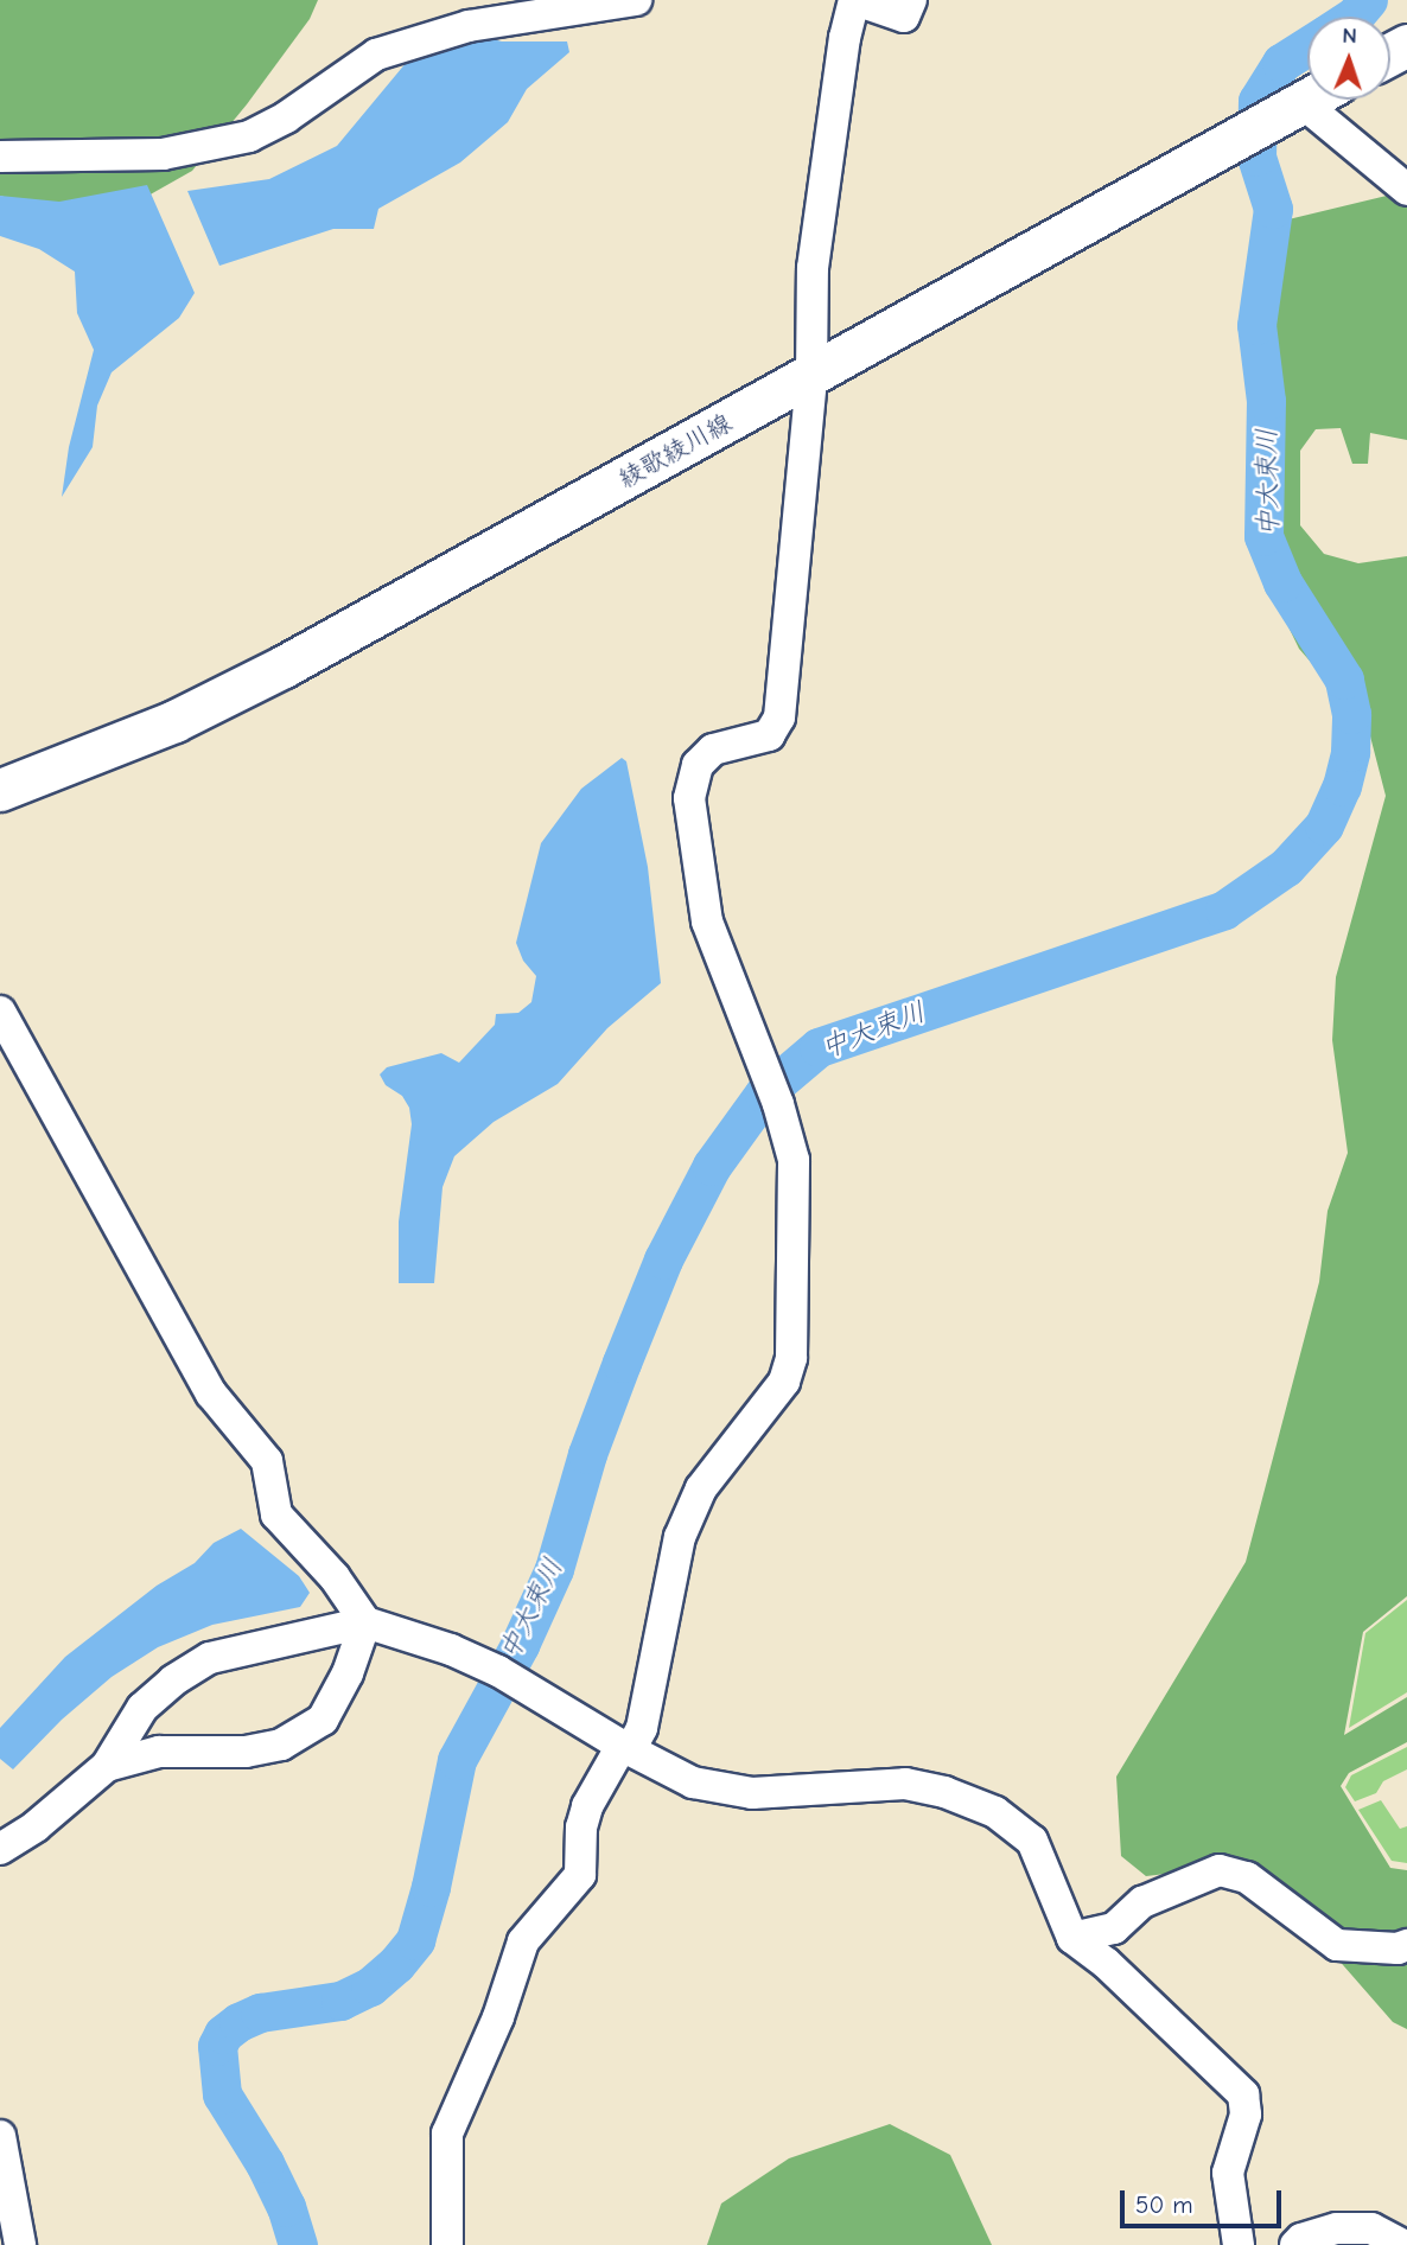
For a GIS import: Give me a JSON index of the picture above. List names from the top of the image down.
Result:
{
  "streets": {
    "main road": ["綾歌綾川線"]
  },
  "water": ["中大束川"],
  "scale_bar": "50 m",
  "north": "top"
}
